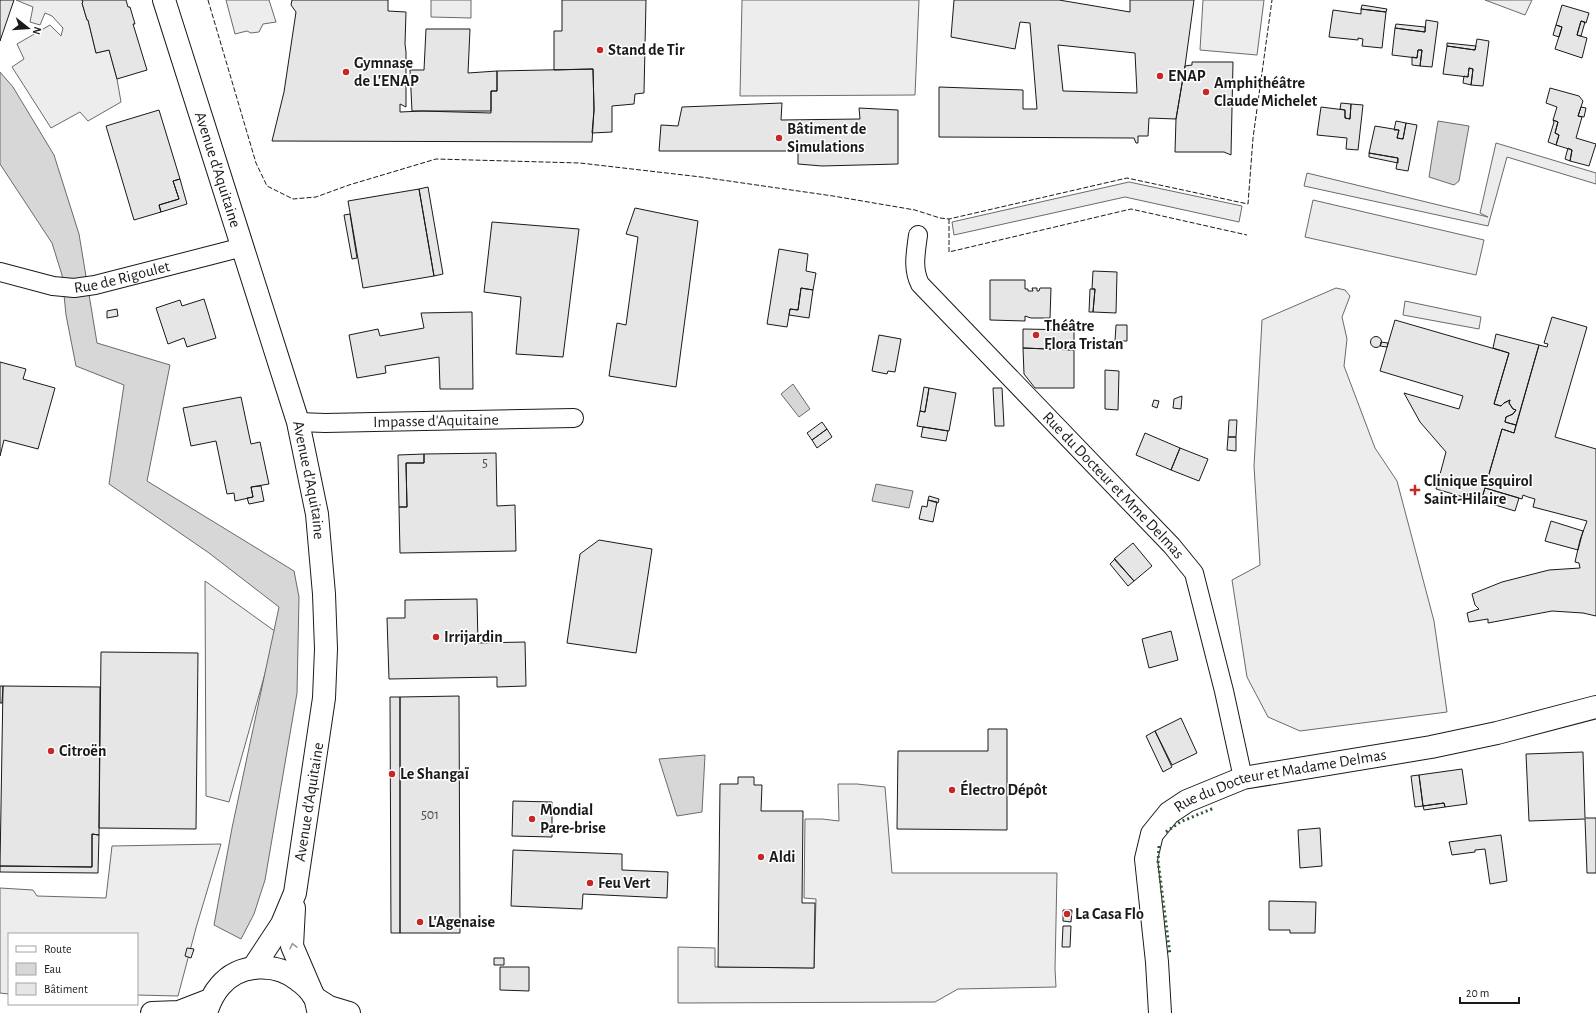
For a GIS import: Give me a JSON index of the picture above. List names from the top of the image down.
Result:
{
  "streets": {
    "street": [
      "Avenue d'Aquitaine",
      "Rue de Rigoulet",
      "Impasse d'Aquitaine",
      "Rue du Docteur et Mme Delmas",
      "Rue du Docteur et Madame Delmas"
    ]
  },
  "crossings": [
    ["Avenue d'Aquitaine", "Rue de Rigoulet"],
    ["Avenue d'Aquitaine", "Impasse d'Aquitaine"],
    ["Rue du Docteur et Mme Delmas", "Rue du Docteur et Madame Delmas"]
  ],
  "places": {
    "other": [
      "Stand de Tir",
      "Gymnase de L'ENAP",
      "ENAP",
      "Amphithéâtre Claude Michelet",
      "Bâtiment de Simulations",
      "Théâtre Flora Tristan",
      "Irrijardin",
      "Citroën",
      "Le Shangaï",
      "Électro Dépôt",
      "Mondial Pare-brise",
      "Aldi",
      "Feu Vert",
      "La Casa Flo",
      "L'Agenaise"
    ],
    "health": ["Clinique Esquirol Saint-Hilaire"]
  },
  "house_numbers": ["5", "501"],
  "legend": ["Route", "Eau", "Bâtiment"],
  "scale_bar": "20 m",
  "north": "right"
}
